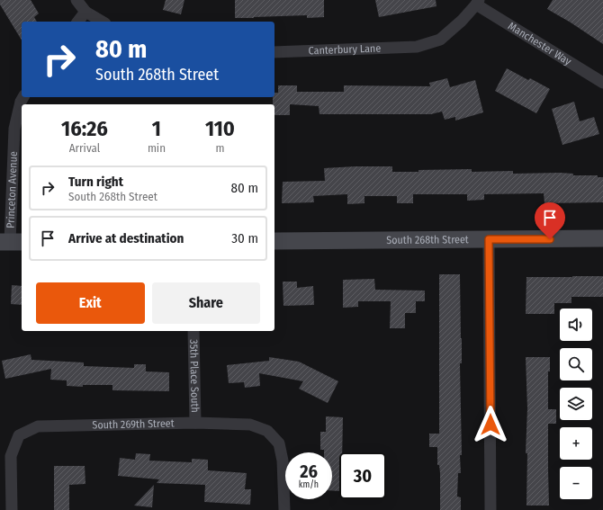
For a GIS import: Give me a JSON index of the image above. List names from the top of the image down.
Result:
{
  "streets": {
    "street": [
      "Manchester Way",
      "Canterbury Lane",
      "Princeton Avenue",
      "South 268th Street",
      "35th Place South",
      "South 269th Street"
    ]
  },
  "crossings": [
    ["Manchester Way", "Canterbury Lane"],
    ["35th Place South", "South 269th Street"]
  ],
  "page": {
    "turn": ["80 m", "South 268th Street"],
    "eta": [
      "16:26",
      "Arrival",
      "1",
      "min",
      "110",
      "m"
    ],
    "list": [
      {
        "name": "Turn right",
        "note": "South 268th Street",
        "value": "80 m"
      },
      {
        "name": "Arrive at destination",
        "value": "30 m"
      }
    ],
    "buttons": ["Exit", "Share"],
    "map_buttons": ["+", "−"],
    "speed": "26 km/h",
    "limit": "30"
  }
}
